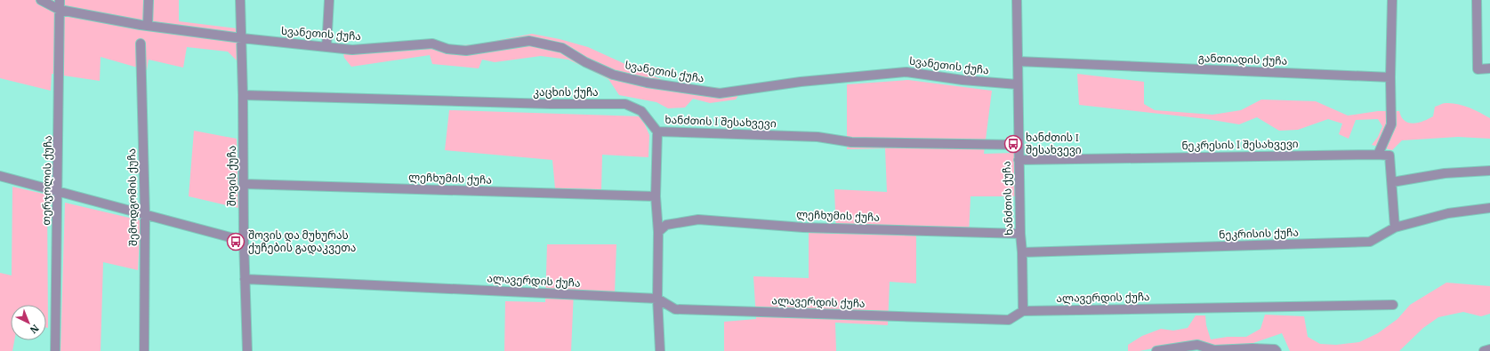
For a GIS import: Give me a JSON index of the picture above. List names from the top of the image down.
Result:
{
  "streets": {
    "street": [
      "სვანეთის ქუჩა",
      "განთიადის ქუჩა",
      "კაცხის ქუჩა",
      "ხანძთის I შესახვევი",
      "ნეკრესის I შესახვევი",
      "შოვის ქუჩა",
      "ლეჩხუმის ქუჩა",
      "თერჯოლის ქუჩა",
      "შემოდგომის ქუჩა",
      "ხანძთის ქუჩა",
      "ნეკრისის ქუჩა",
      "ალავერდის ქუჩა"
    ]
  },
  "crossings": [
    ["სვანეთის ქუჩა", "შოვის ქუჩა"],
    ["სვანეთის ქუჩა", "თერჯოლის ქუჩა"],
    ["სვანეთის ქუჩა", "ხანძთის ქუჩა"],
    ["განთიადის ქუჩა", "ხანძთის ქუჩა"],
    ["კაცხის ქუჩა", "ხანძთის I შესახვევი"],
    ["კაცხის ქუჩა", "შოვის ქუჩა"],
    ["ხანძთის I შესახვევი", "ხანძთის ქუჩა"],
    ["ნეკრესის I შესახვევი", "ხანძთის ქუჩა"],
    ["შოვის ქუჩა", "ლეჩხუმის ქუჩა"],
    ["შოვის ქუჩა", "ალავერდის ქუჩა"],
    ["ლეჩხუმის ქუჩა", "ხანძთის ქუჩა"],
    ["ხანძთის ქუჩა", "ნეკრისის ქუჩა"],
    ["ხანძთის ქუჩა", "ალავერდის ქუჩა"]
  ],
  "places": {
    "bus stop": ["ხანძთის I შესახვევი", "შოვის და მუხურას ქუჩების გადაკვეთა"]
  },
  "north": "bottom right"
}
